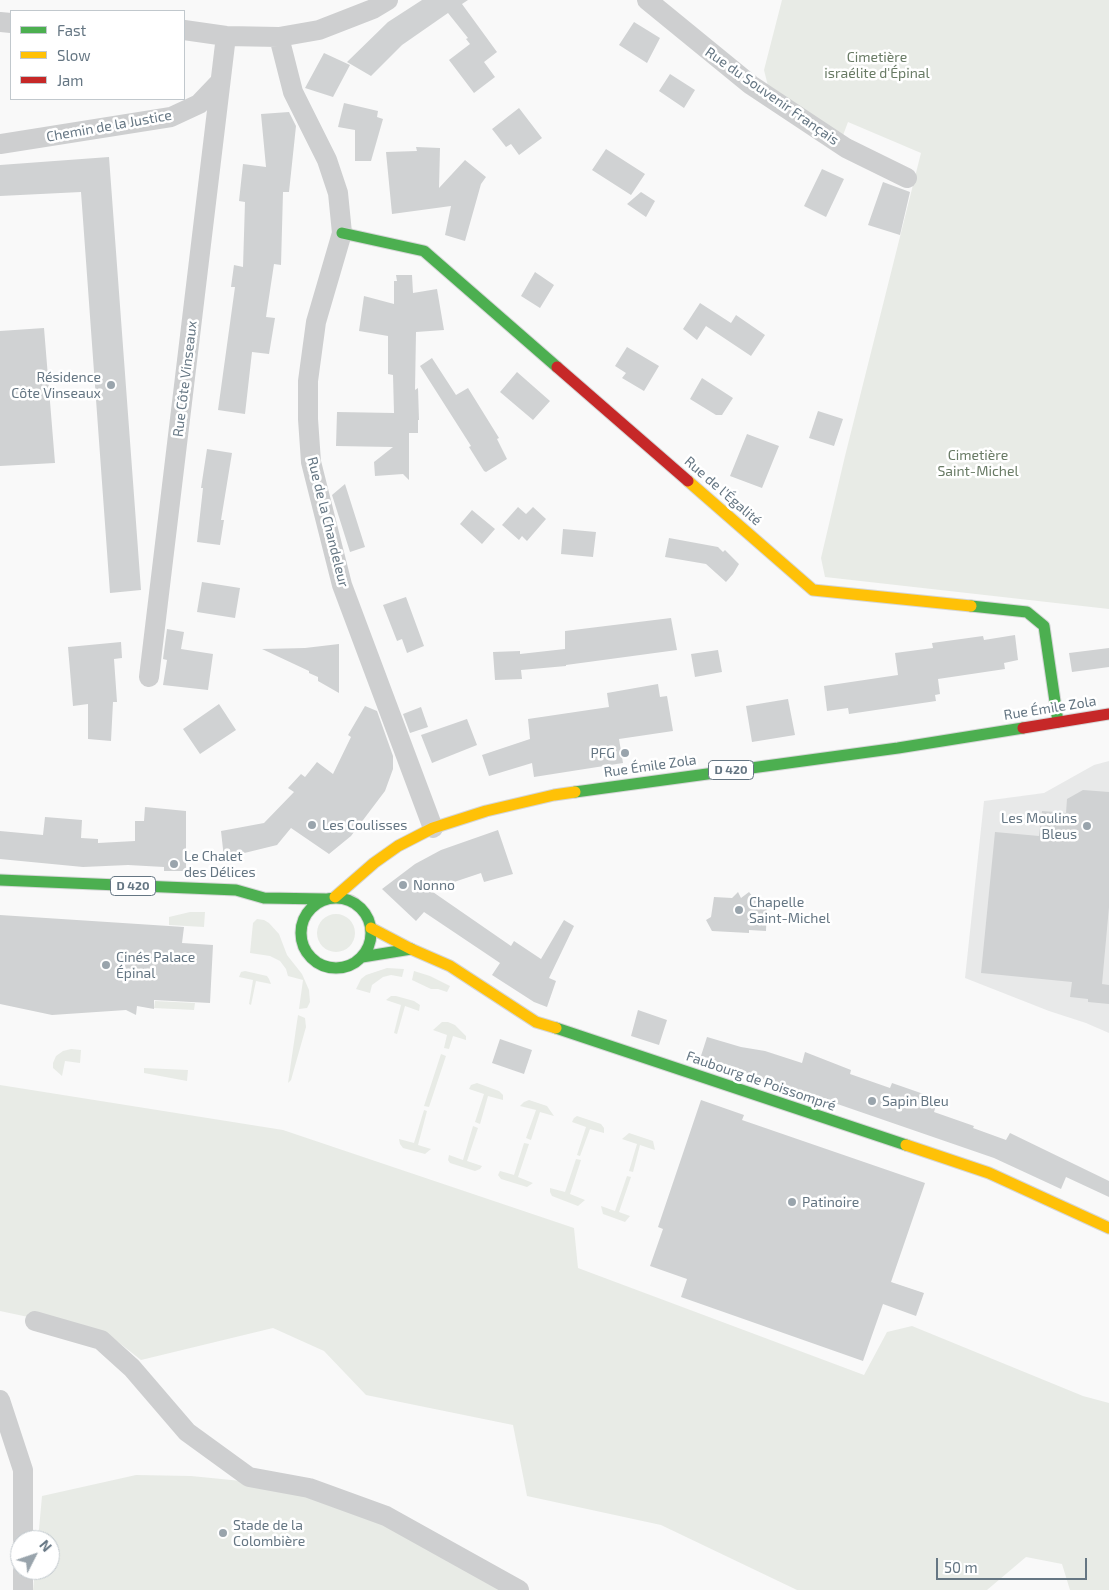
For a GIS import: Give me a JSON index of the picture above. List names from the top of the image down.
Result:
{
  "streets": {
    "main road": [
      "Rue de l'Égalité",
      "Rue Émile Zola",
      "D 420",
      "Faubourg de Poissompré"
    ],
    "street": [
      "Rue du Souvenir Français",
      "Chemin de la Justice",
      "Rue Côte Vinseaux",
      "Rue de la Chandeleur"
    ]
  },
  "crossings": [
    ["Chemin de la Justice", "Rue Côte Vinseaux"],
    ["Rue de l'Égalité", "Rue de la Chandeleur"],
    ["Rue de l'Égalité", "Rue Émile Zola"],
    ["Rue de la Chandeleur", "Rue Émile Zola"],
    ["Rue Émile Zola", "D 420"],
    ["D 420", "Faubourg de Poissompré"]
  ],
  "parks": ["Cimetière israélite d'Épinal", "Cimetière Saint-Michel"],
  "places": [
    "Résidence Côte Vinseaux",
    "PFG",
    "Les Coulisses",
    "Les Moulins Bleus",
    "Le Chalet des Délices",
    "Nonno",
    "Chapelle Saint-Michel",
    "Cinés Palace Épinal",
    "Sapin Bleu",
    "Patinoire",
    "Stade de la Colombière"
  ],
  "legend": ["Fast", "Slow", "Jam"],
  "scale_bar": "50 m",
  "north": "top right"
}
